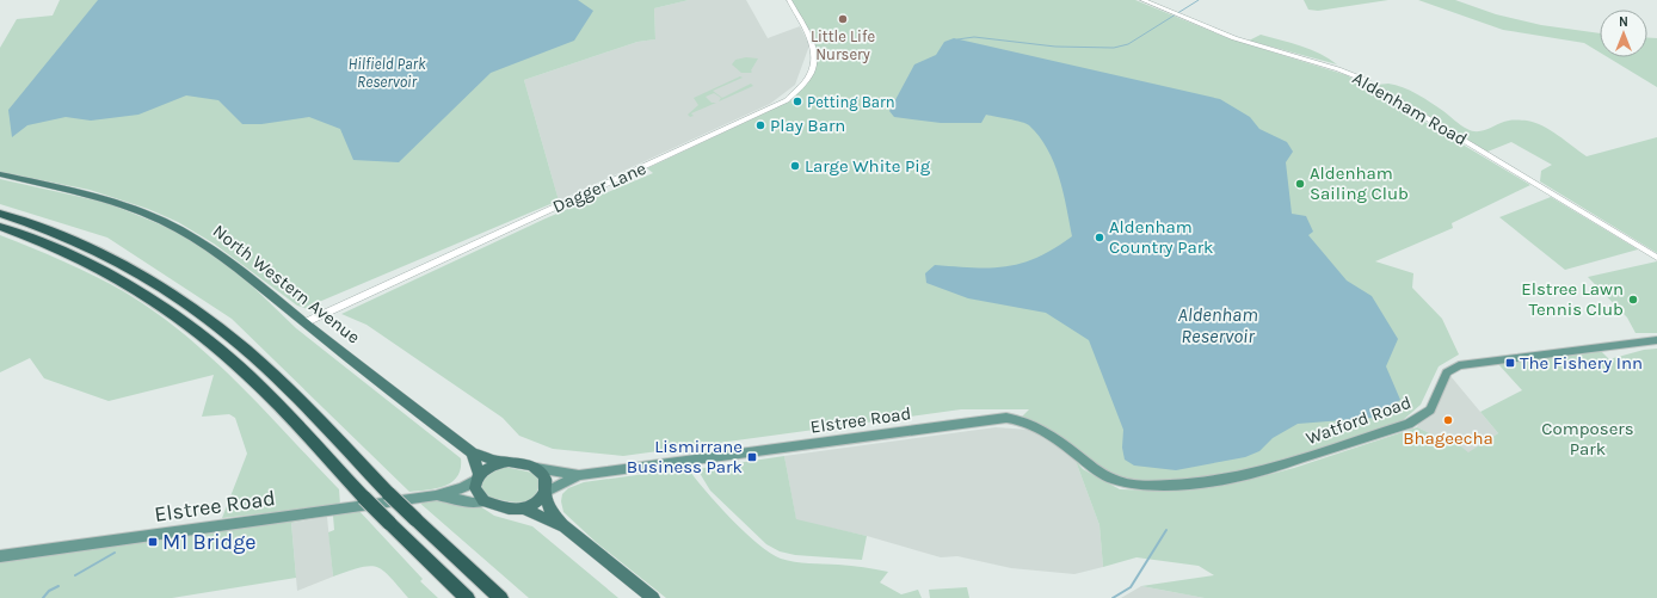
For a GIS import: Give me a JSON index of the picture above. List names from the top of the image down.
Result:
{
  "streets": {
    "highway": ["North Western Avenue"],
    "main road": ["Elstree Road", "Watford Road"],
    "street": ["Aldenham Road", "Dagger Lane"]
  },
  "crossings": [
    ["Dagger Lane", "North Western Avenue"],
    ["North Western Avenue", "Elstree Road"],
    ["Elstree Road", "Watford Road"]
  ],
  "water": ["Hilfield Park Reservoir", "Aldenham Reservoir"],
  "parks": ["Composers Park"],
  "places": {
    "other": [
      "Little Life Nursery",
      "Petting Barn",
      "Play Barn",
      "Large White Pig",
      "Aldenham Sailing Club",
      "Aldenham Country Park",
      "Elstree Lawn Tennis Club",
      "Bhageecha"
    ],
    "transit": ["The Fishery Inn", "Lismirrane Business Park", "M1 Bridge"]
  },
  "north": "top"
}
